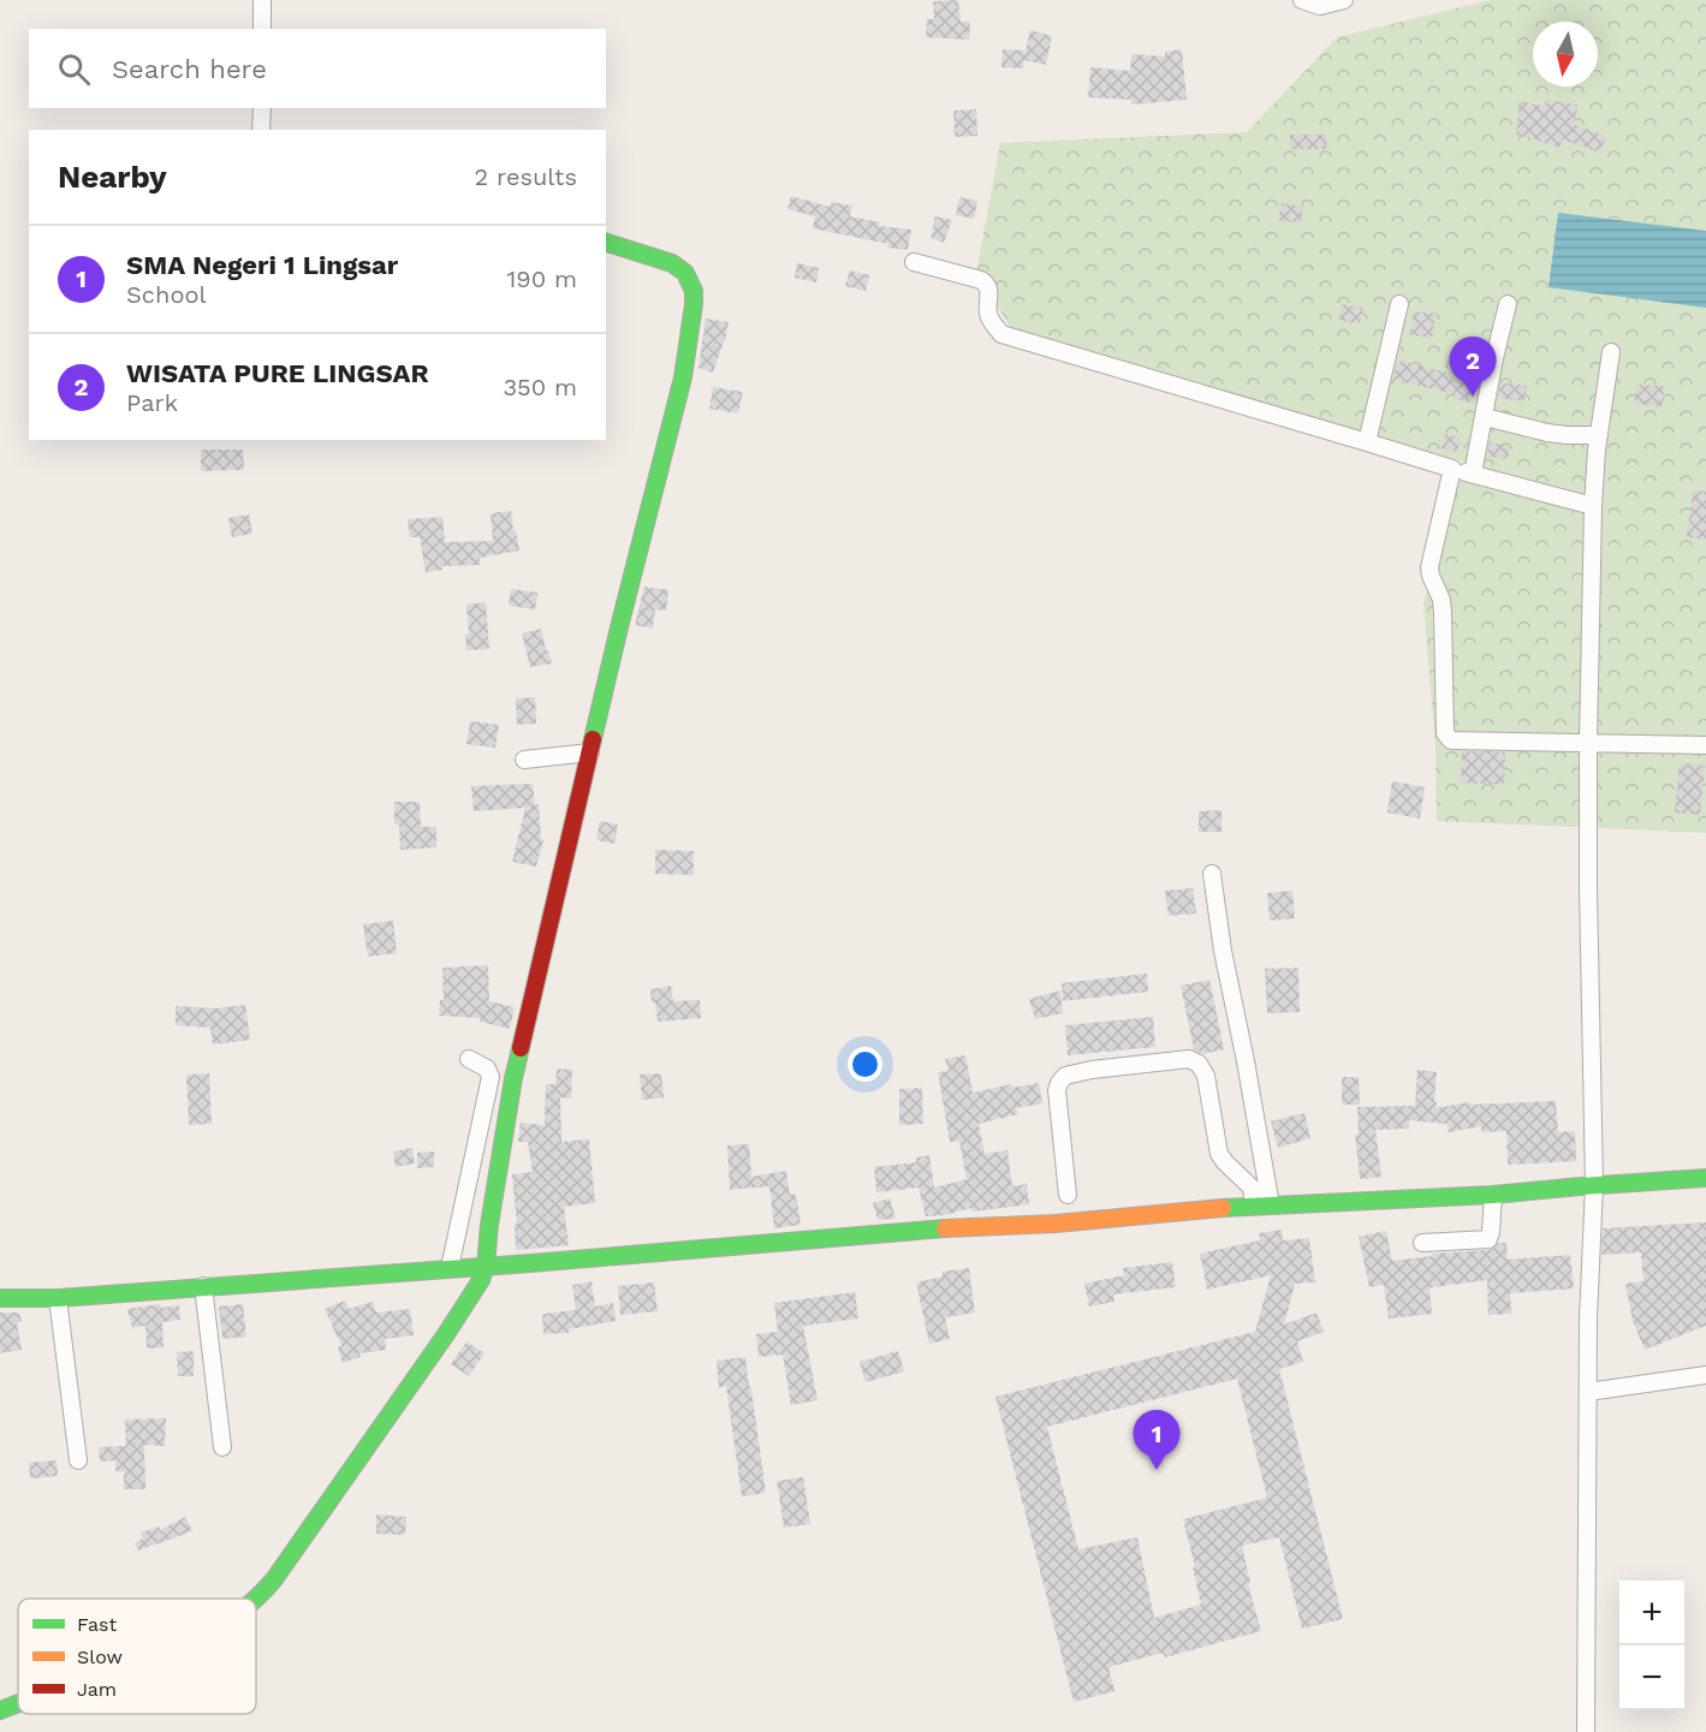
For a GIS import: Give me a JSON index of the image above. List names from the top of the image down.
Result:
{
  "legend": ["Fast", "Slow", "Jam"],
  "north": "bottom",
  "page": {
    "search": "Search here",
    "heading": ["Nearby", "2 results"],
    "list": [
      {
        "mark": "1",
        "name": "SMA Negeri 1 Lingsar",
        "note": "School",
        "value": "190 m"
      },
      {
        "mark": "2",
        "name": "WISATA PURE LINGSAR",
        "note": "Park",
        "value": "350 m"
      }
    ],
    "pins": ["2", "1"],
    "map_buttons": ["+", "−"]
  }
}
